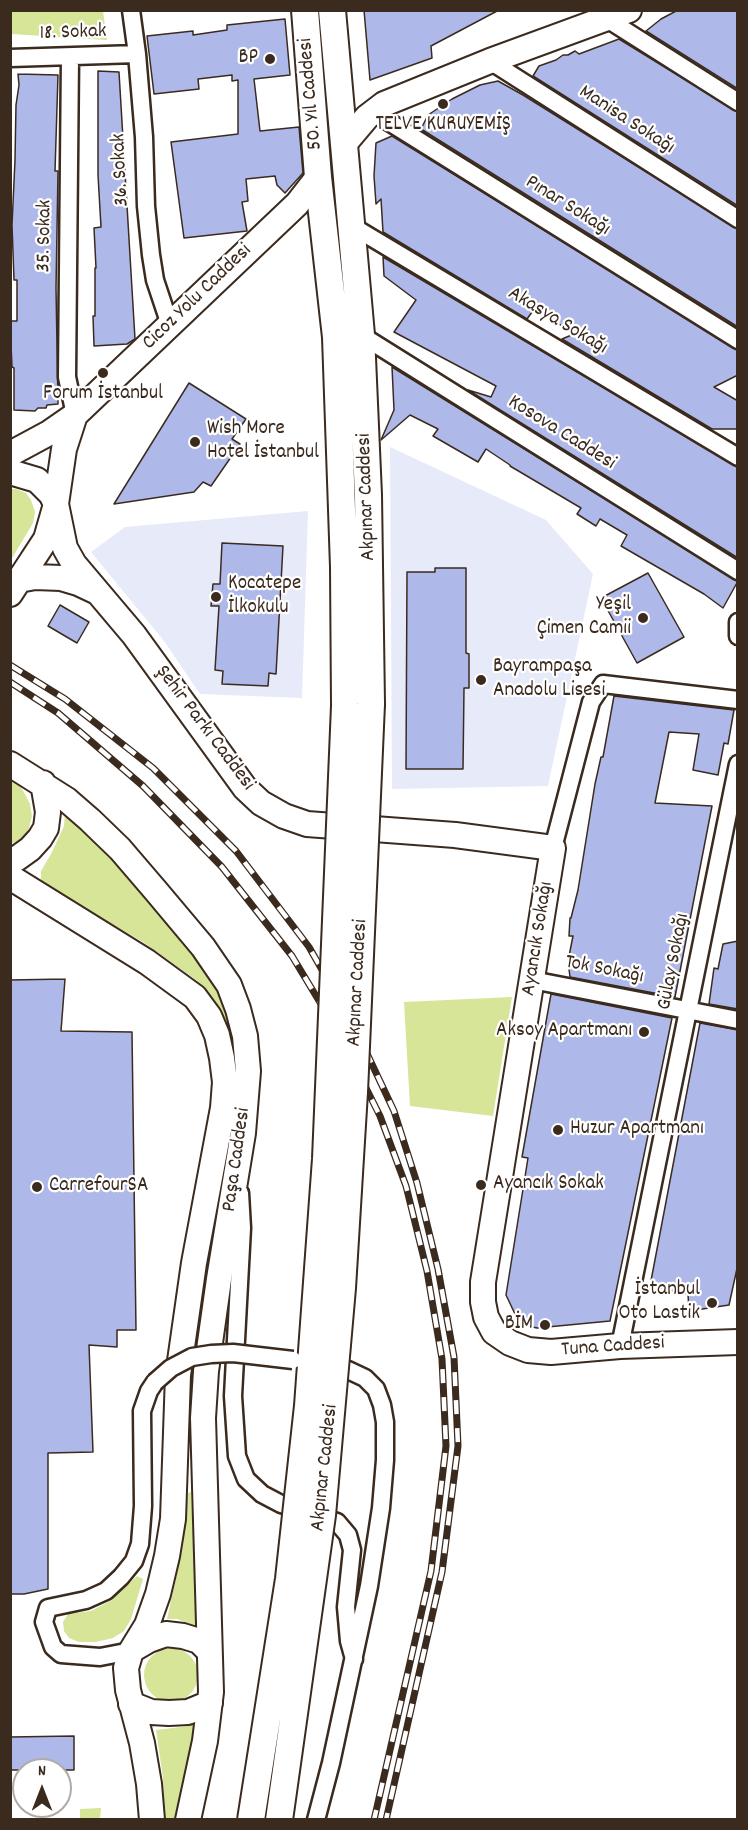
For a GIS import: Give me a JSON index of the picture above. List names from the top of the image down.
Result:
{
  "streets": {
    "main road": [
      "50. Yıl Caddesi",
      "Cicoz Yolu Caddesi",
      "Akpınar Caddesi",
      "Şehir Parkı Caddesi",
      "Ayancık Sokağı",
      "Paşa Caddesi",
      "Tuna Caddesi"
    ],
    "street": [
      "18. Sokak",
      "Manisa Sokağı",
      "36. Sokak",
      "Pınar Sokağı",
      "35. Sokak",
      "Akasya Sokağı",
      "Kosova Caddesi",
      "Gülay Sokağı",
      "Tok Sokağı"
    ]
  },
  "crossings": [
    ["18. Sokak", "36. Sokak"],
    ["18. Sokak", "35. Sokak"],
    ["50. Yıl Caddesi", "Cicoz Yolu Caddesi"],
    ["50. Yıl Caddesi", "Akpınar Caddesi"],
    ["36. Sokak", "Cicoz Yolu Caddesi"],
    ["35. Sokak", "Cicoz Yolu Caddesi"],
    ["Cicoz Yolu Caddesi", "Akpınar Caddesi"],
    ["Akasya Sokağı", "Akpınar Caddesi"],
    ["Kosova Caddesi", "Akpınar Caddesi"],
    ["Şehir Parkı Caddesi", "Ayancık Sokağı"],
    ["Ayancık Sokağı", "Tok Sokağı"],
    ["Ayancık Sokağı", "Tuna Caddesi"],
    ["Gülay Sokağı", "Tok Sokağı"],
    ["Gülay Sokağı", "Tuna Caddesi"]
  ],
  "places": [
    "BP",
    "TELVE KURUYEMİŞ",
    "Forum İstanbul",
    "Wish More Hotel İstanbul",
    "Kocatepe İlkokulu",
    "Yeşil Çimen Camii",
    "Bayrampaşa Anadolu Lisesi",
    "Aksoy Apartmanı",
    "Huzur Apartmanı",
    "Ayancık Sokak",
    "CarrefourSA",
    "İstanbul Oto Lastik",
    "BİM"
  ],
  "north": "top"
}
